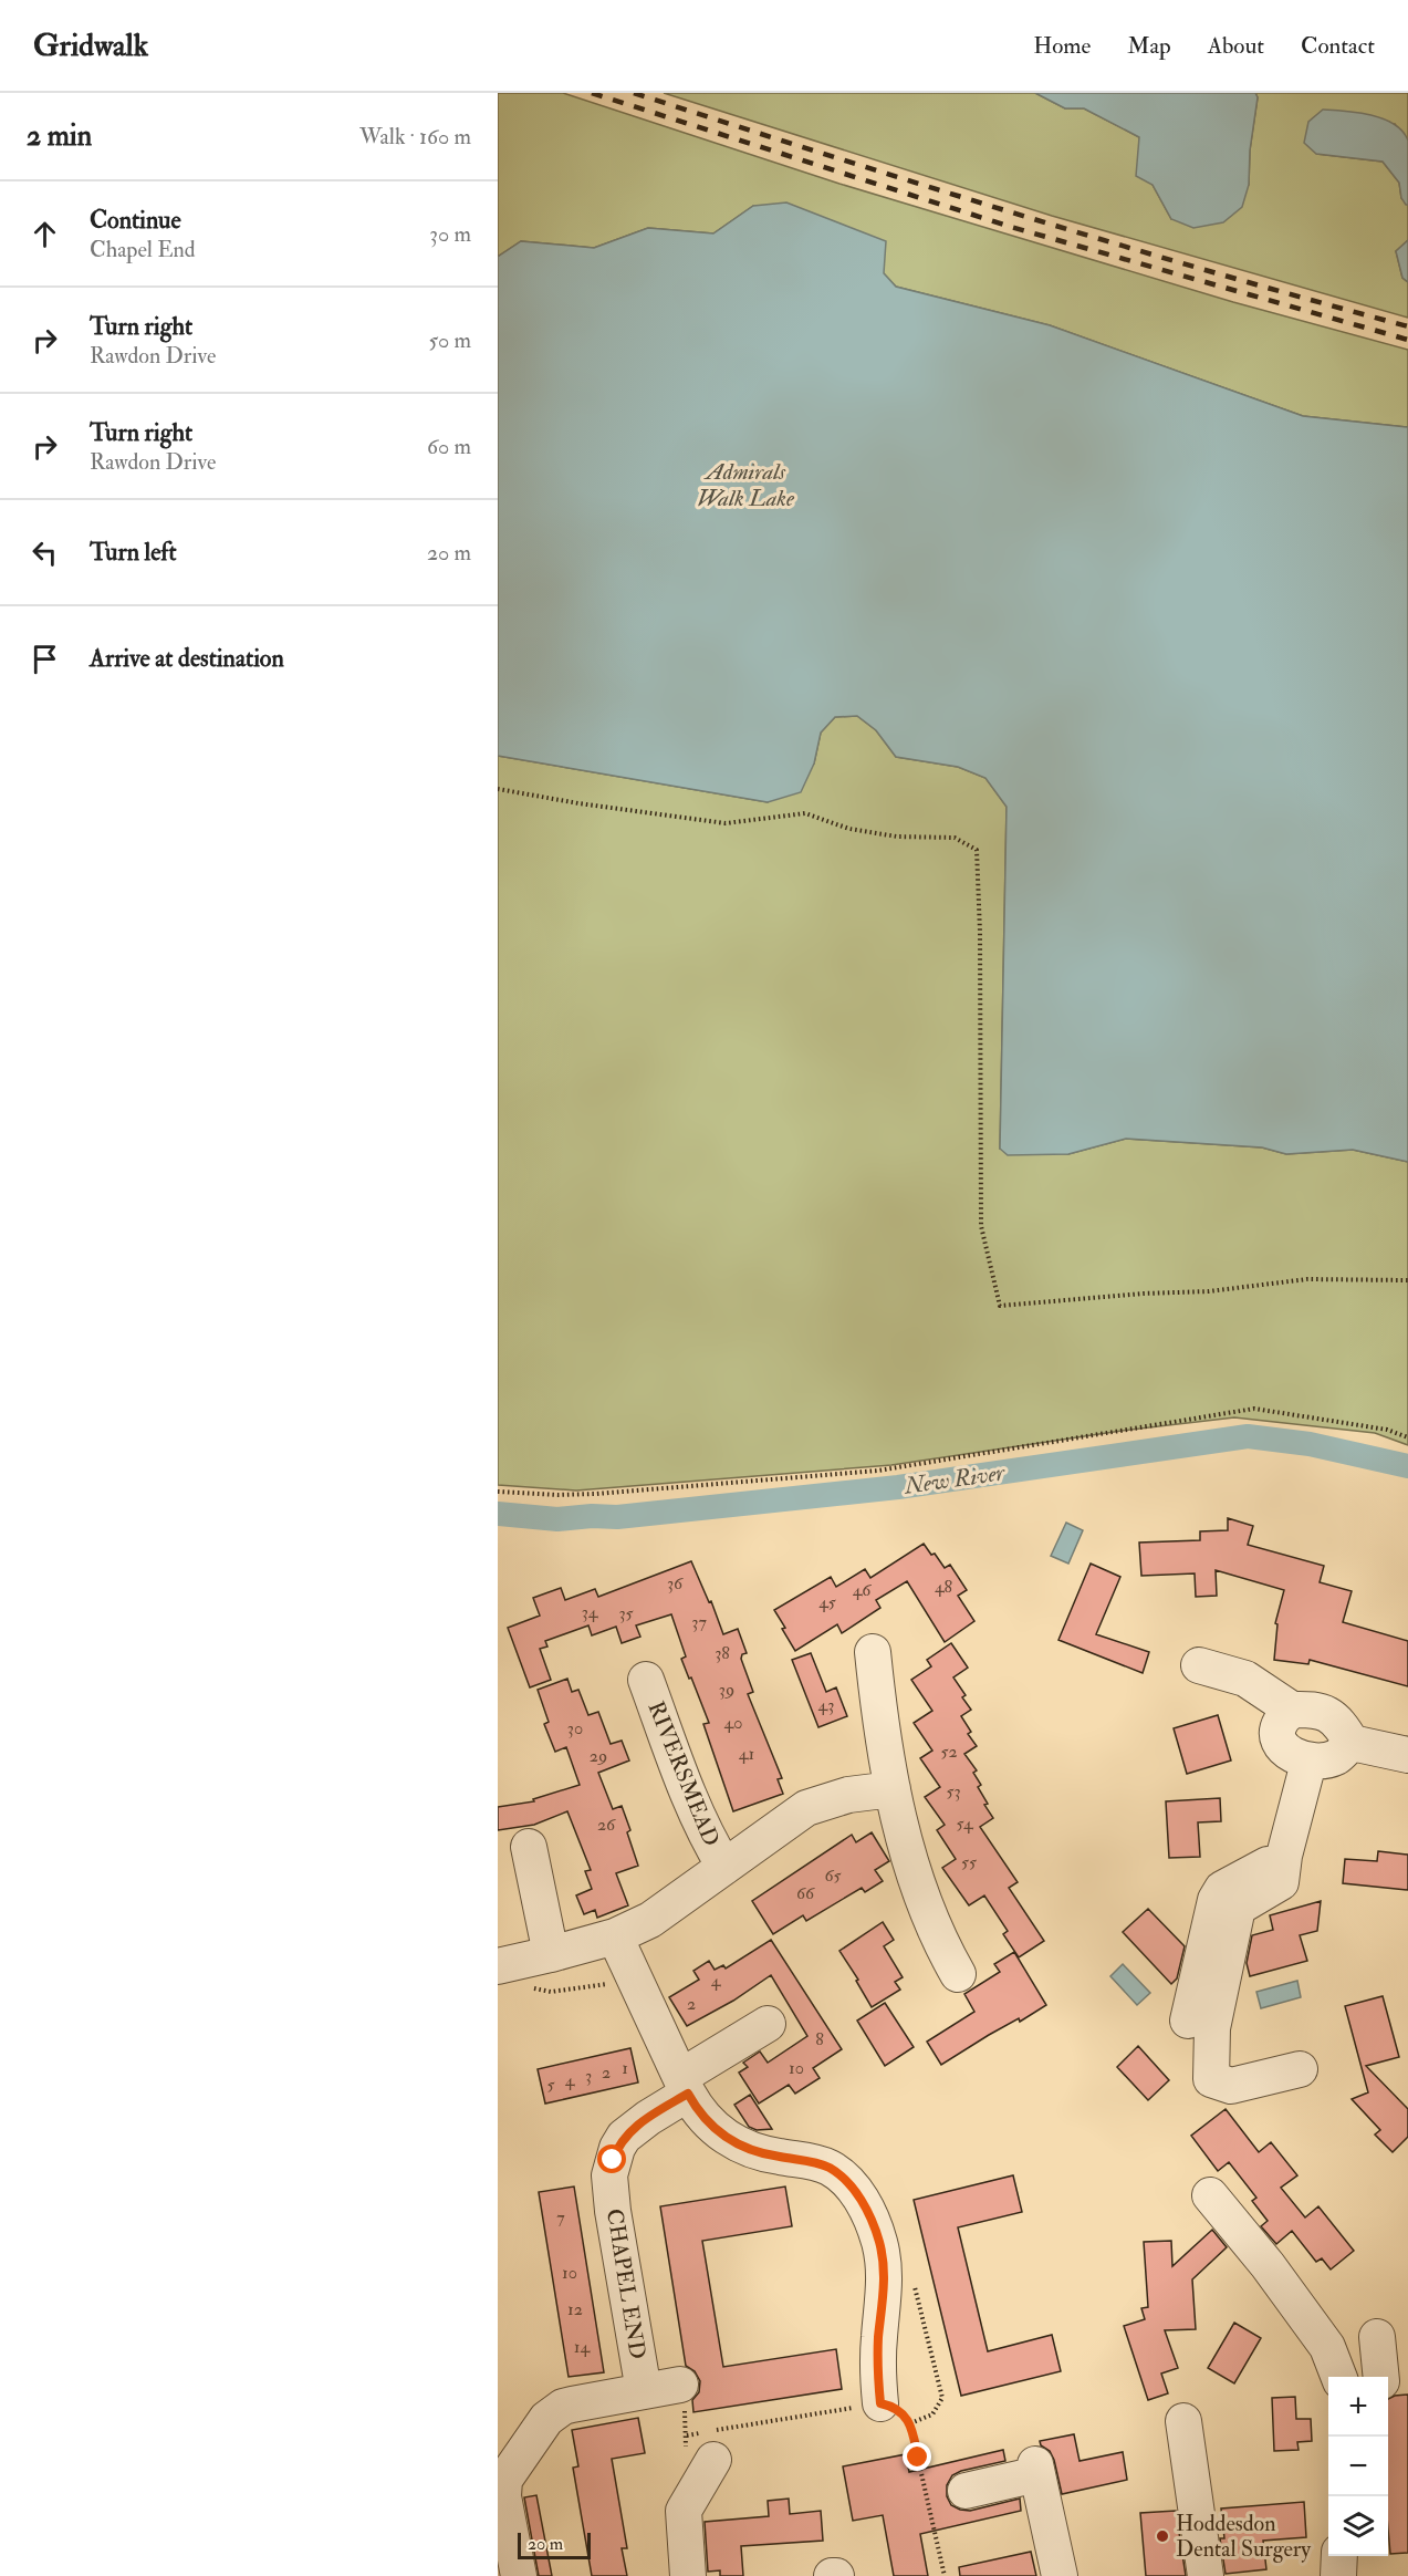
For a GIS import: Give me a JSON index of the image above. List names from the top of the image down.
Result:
{
  "streets": {
    "street": ["RIVERSMEAD", "CHAPEL END"]
  },
  "water": ["Admirals Walk Lake", "New River"],
  "places": ["Hoddesdon Dental Surgery"],
  "house_numbers": [
    "36",
    "48",
    "46",
    "45",
    "34",
    "35",
    "37",
    "38",
    "39",
    "43",
    "40",
    "30",
    "52",
    "41",
    "29",
    "53",
    "54",
    "26",
    "55",
    "65",
    "66",
    "4",
    "2",
    "8",
    "1",
    "10",
    "2",
    "3",
    "4",
    "5",
    "7",
    "10",
    "12",
    "14"
  ],
  "scale_bar": "20 m",
  "page": {
    "header": "Gridwalk",
    "nav": [
      "Home",
      "Map",
      "About",
      "Contact"
    ],
    "heading": ["2 min", "Walk · 160 m"],
    "list": [
      ["Continue", "Chapel End", "30 m"],
      ["Turn right", "Rawdon Drive", "50 m"],
      ["Turn right", "Rawdon Drive", "60 m"],
      ["Turn left", "20 m"],
      "Arrive at destination"
    ],
    "map_buttons": ["+", "−"],
    "scale": "20 m"
  }
}
